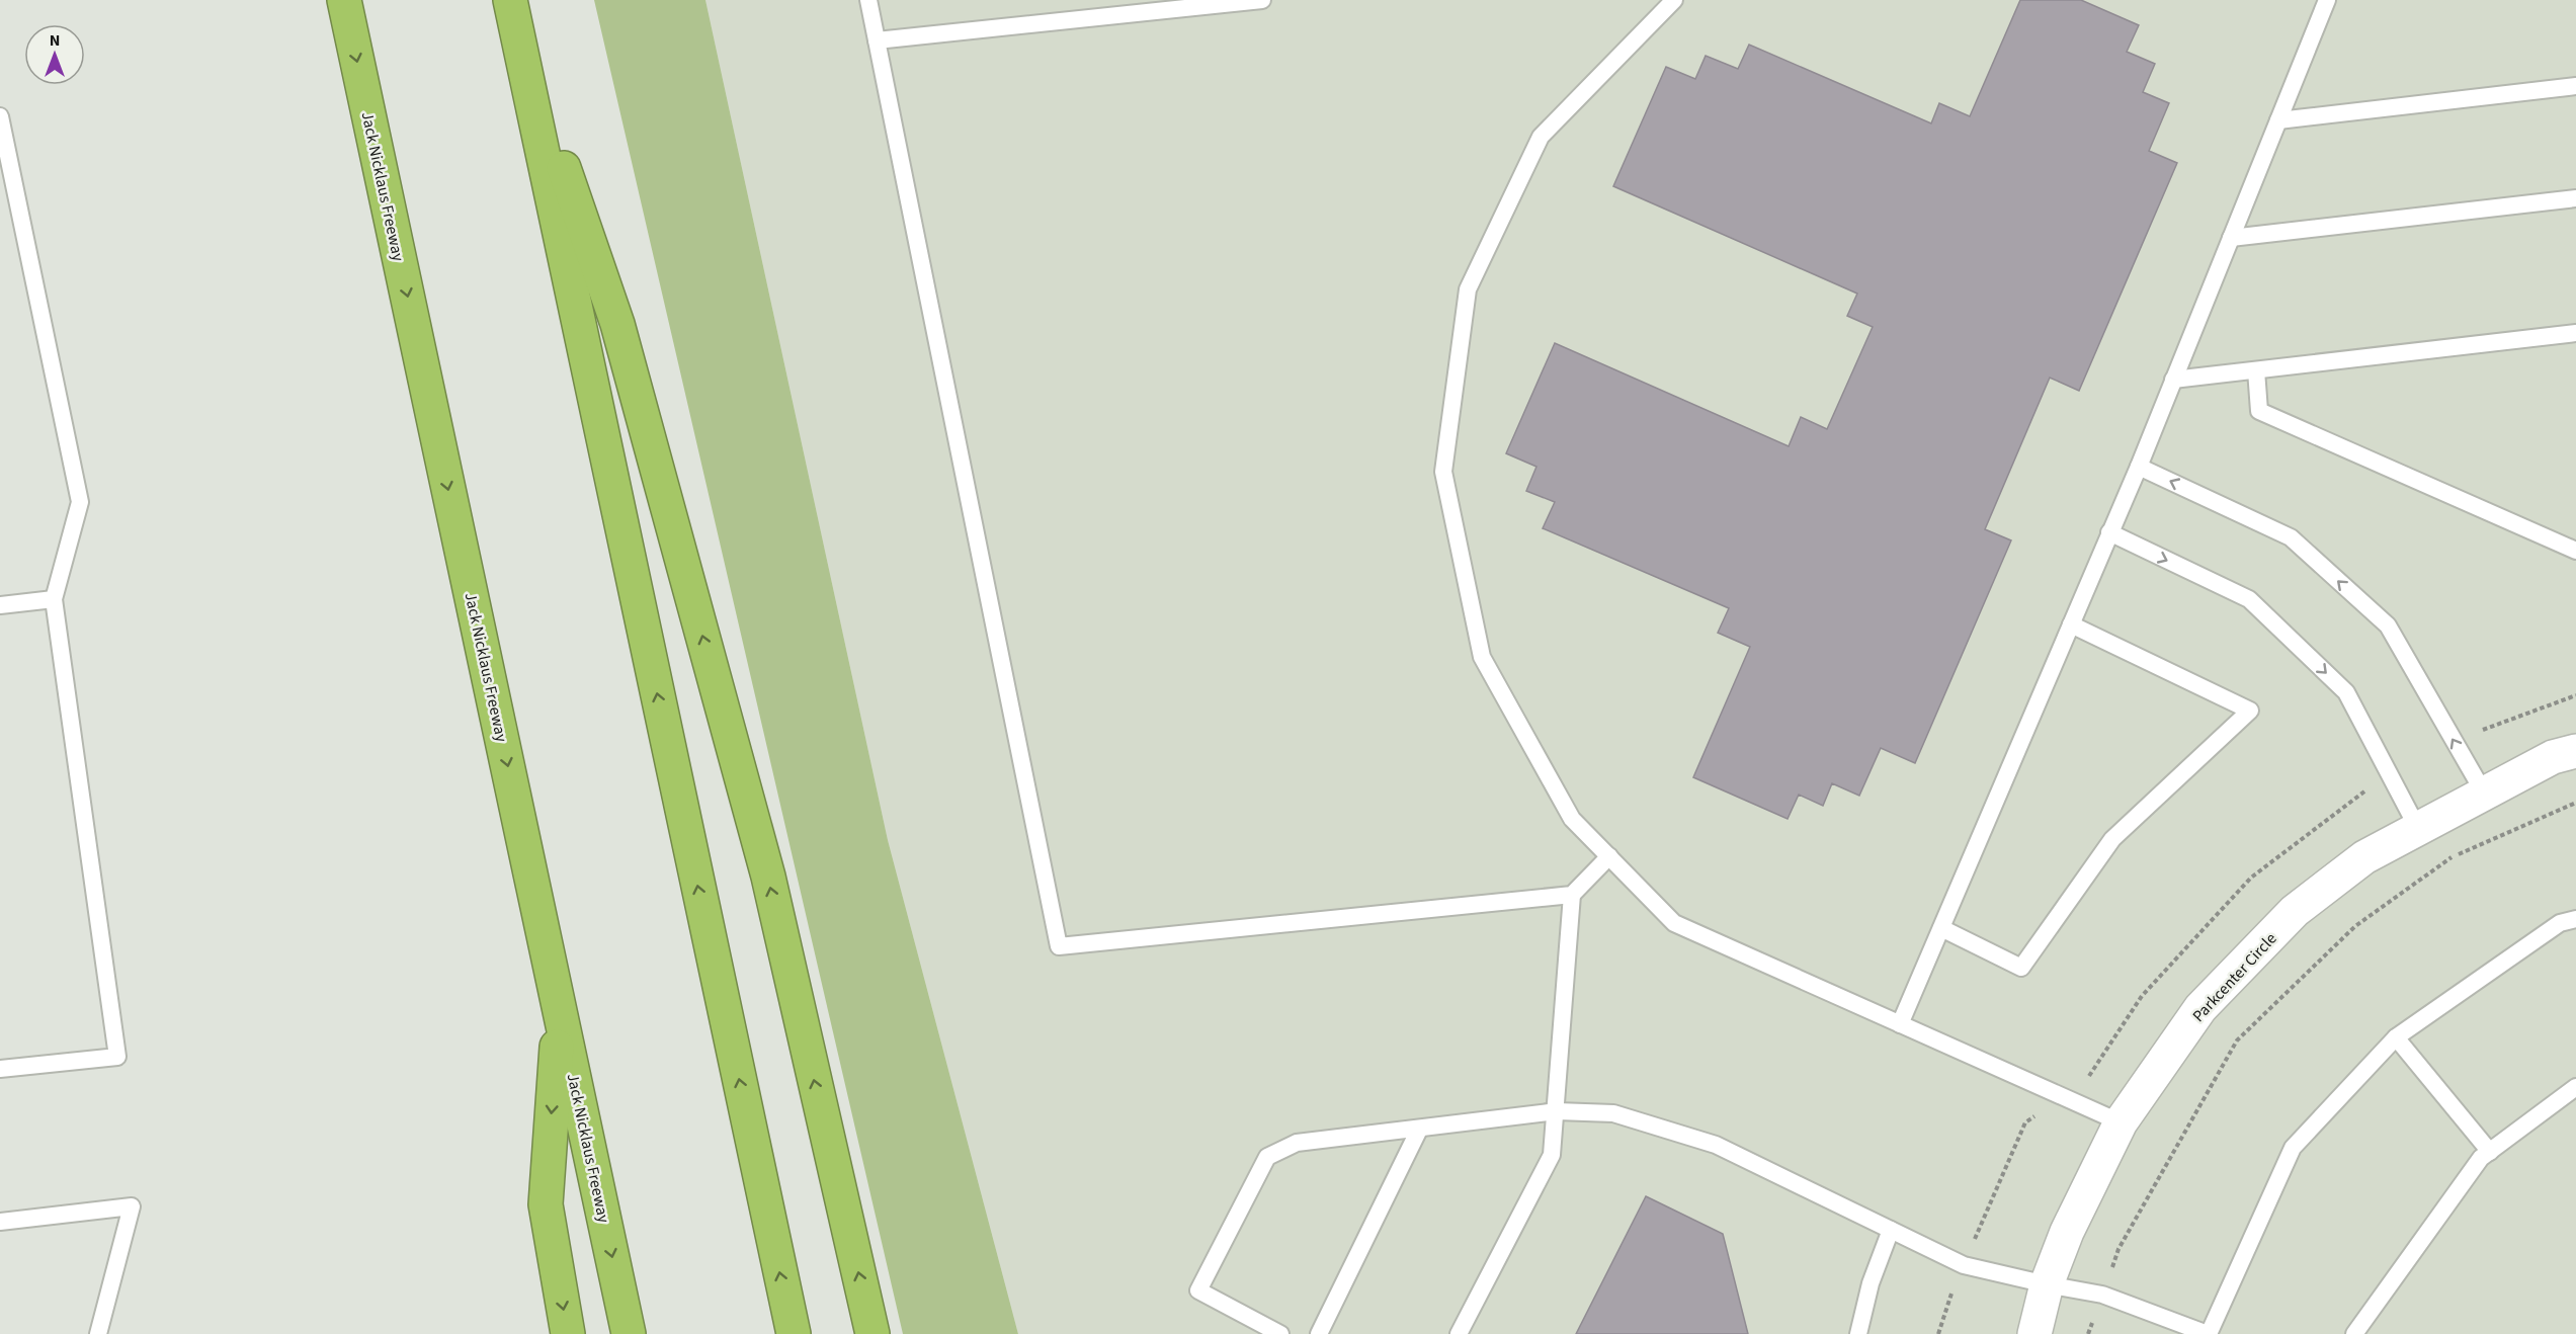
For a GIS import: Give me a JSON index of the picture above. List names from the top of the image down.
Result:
{
  "streets": {
    "highway": ["Jack Nicklaus Freeway"],
    "street": ["Parkcenter Circle"]
  },
  "north": "top"
}
